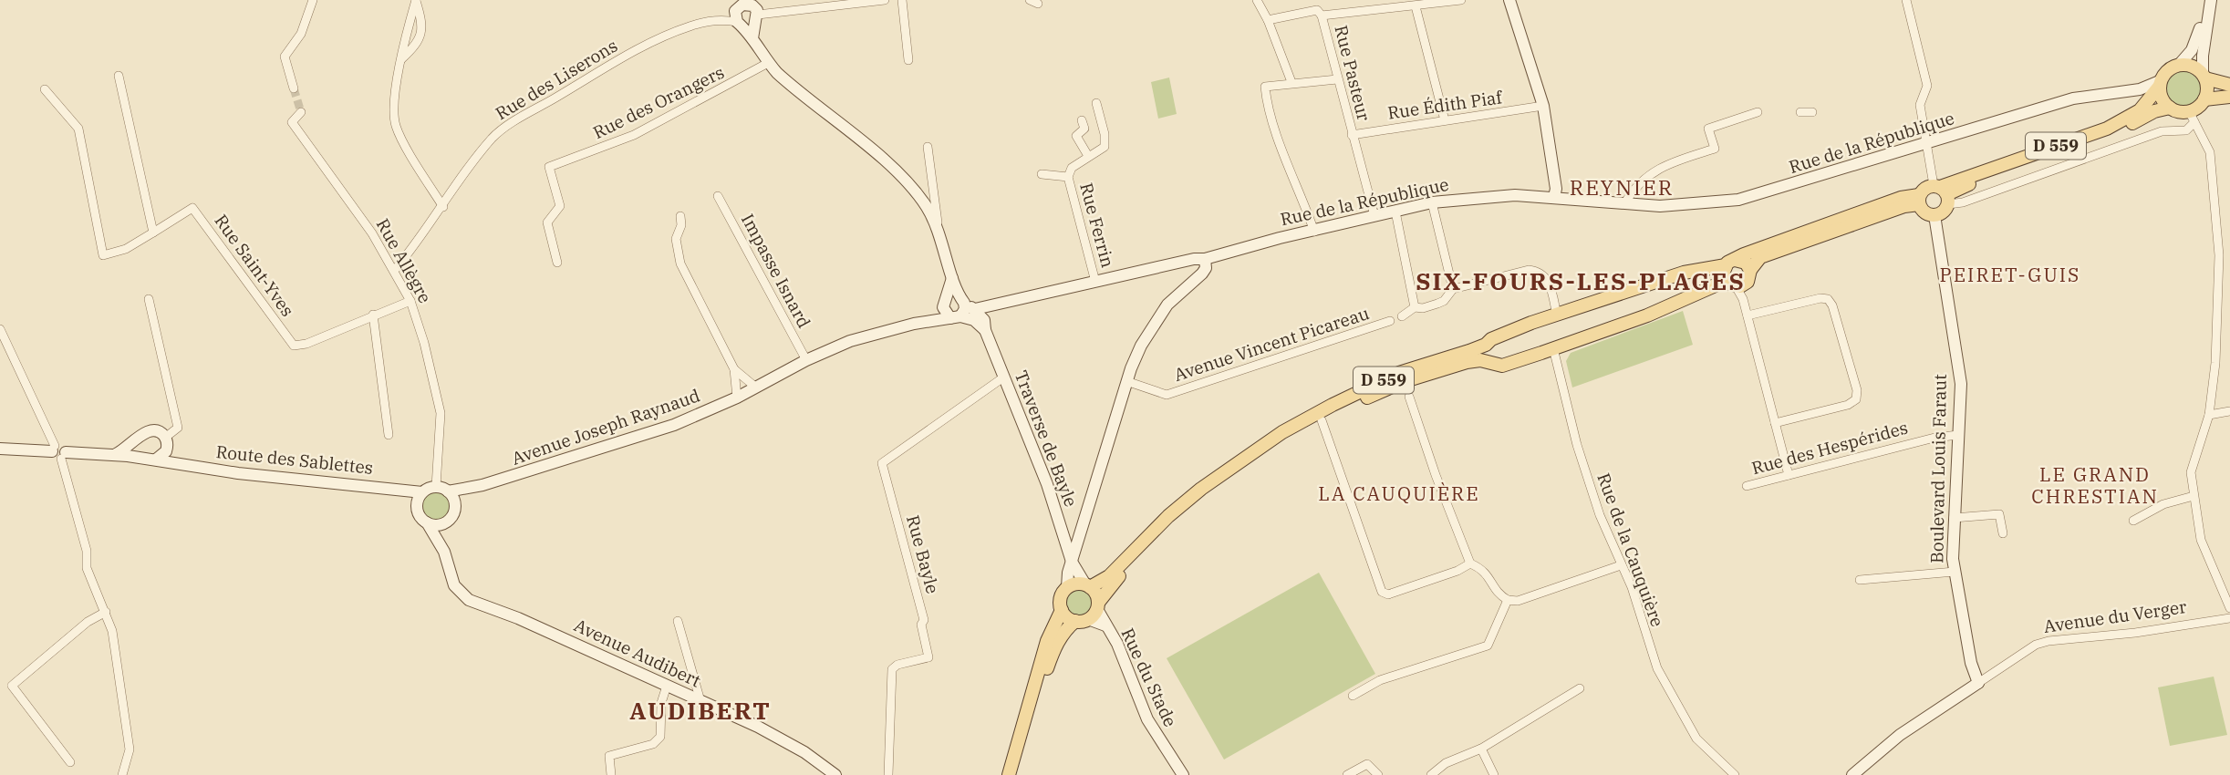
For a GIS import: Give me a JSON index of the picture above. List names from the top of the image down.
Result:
{
  "streets": {
    "main road": [
      "Rue de la République",
      "D 559",
      "Avenue Joseph Raynaud",
      "Traverse de Bayle",
      "Route des Sablettes",
      "Boulevard Louis Faraut",
      "Avenue du Verger",
      "Avenue Audibert",
      "Rue du Stade"
    ],
    "street": [
      "Rue Pasteur",
      "Rue des Liserons",
      "Rue des Orangers",
      "Rue Édith Piaf",
      "Rue Ferrin",
      "Rue Allègre",
      "Rue Saint-Yves",
      "Impasse Isnard",
      "Avenue Vincent Picareau",
      "Rue des Hespérides",
      "Rue de la Cauquière",
      "Rue Bayle"
    ]
  },
  "crossings": [
    ["Rue Pasteur", "Rue Édith Piaf"],
    ["Rue Pasteur", "Rue de la République"],
    ["Rue des Liserons", "Rue Allègre"],
    ["Rue de la République", "D 559"],
    ["Rue de la République", "Avenue Joseph Raynaud"],
    ["D 559", "Traverse de Bayle"],
    ["D 559", "Boulevard Louis Faraut"],
    ["D 559", "Rue de la Cauquière"],
    ["D 559", "Rue du Stade"],
    ["Rue Ferrin", "Avenue Joseph Raynaud"],
    ["Rue Allègre", "Rue Saint-Yves"],
    ["Rue Allègre", "Avenue Joseph Raynaud"],
    ["Rue Allègre", "Route des Sablettes"],
    ["Rue Allègre", "Avenue Audibert"],
    ["Impasse Isnard", "Avenue Joseph Raynaud"],
    ["Avenue Joseph Raynaud", "Traverse de Bayle"],
    ["Avenue Joseph Raynaud", "Route des Sablettes"],
    ["Avenue Joseph Raynaud", "Avenue Audibert"],
    ["Traverse de Bayle", "Rue Bayle"],
    ["Traverse de Bayle", "Rue du Stade"],
    ["Rue des Hespérides", "Boulevard Louis Faraut"],
    ["Route des Sablettes", "Avenue Audibert"],
    ["Boulevard Louis Faraut", "Avenue du Verger"]
  ],
  "districts": [
    "REYNIER",
    "PEIRET-GUIS",
    "SIX-FOURS-LES-PLAGES",
    "LE GRAND CHRESTIAN",
    "LA CAUQUIÈRE",
    "AUDIBERT"
  ]
}
